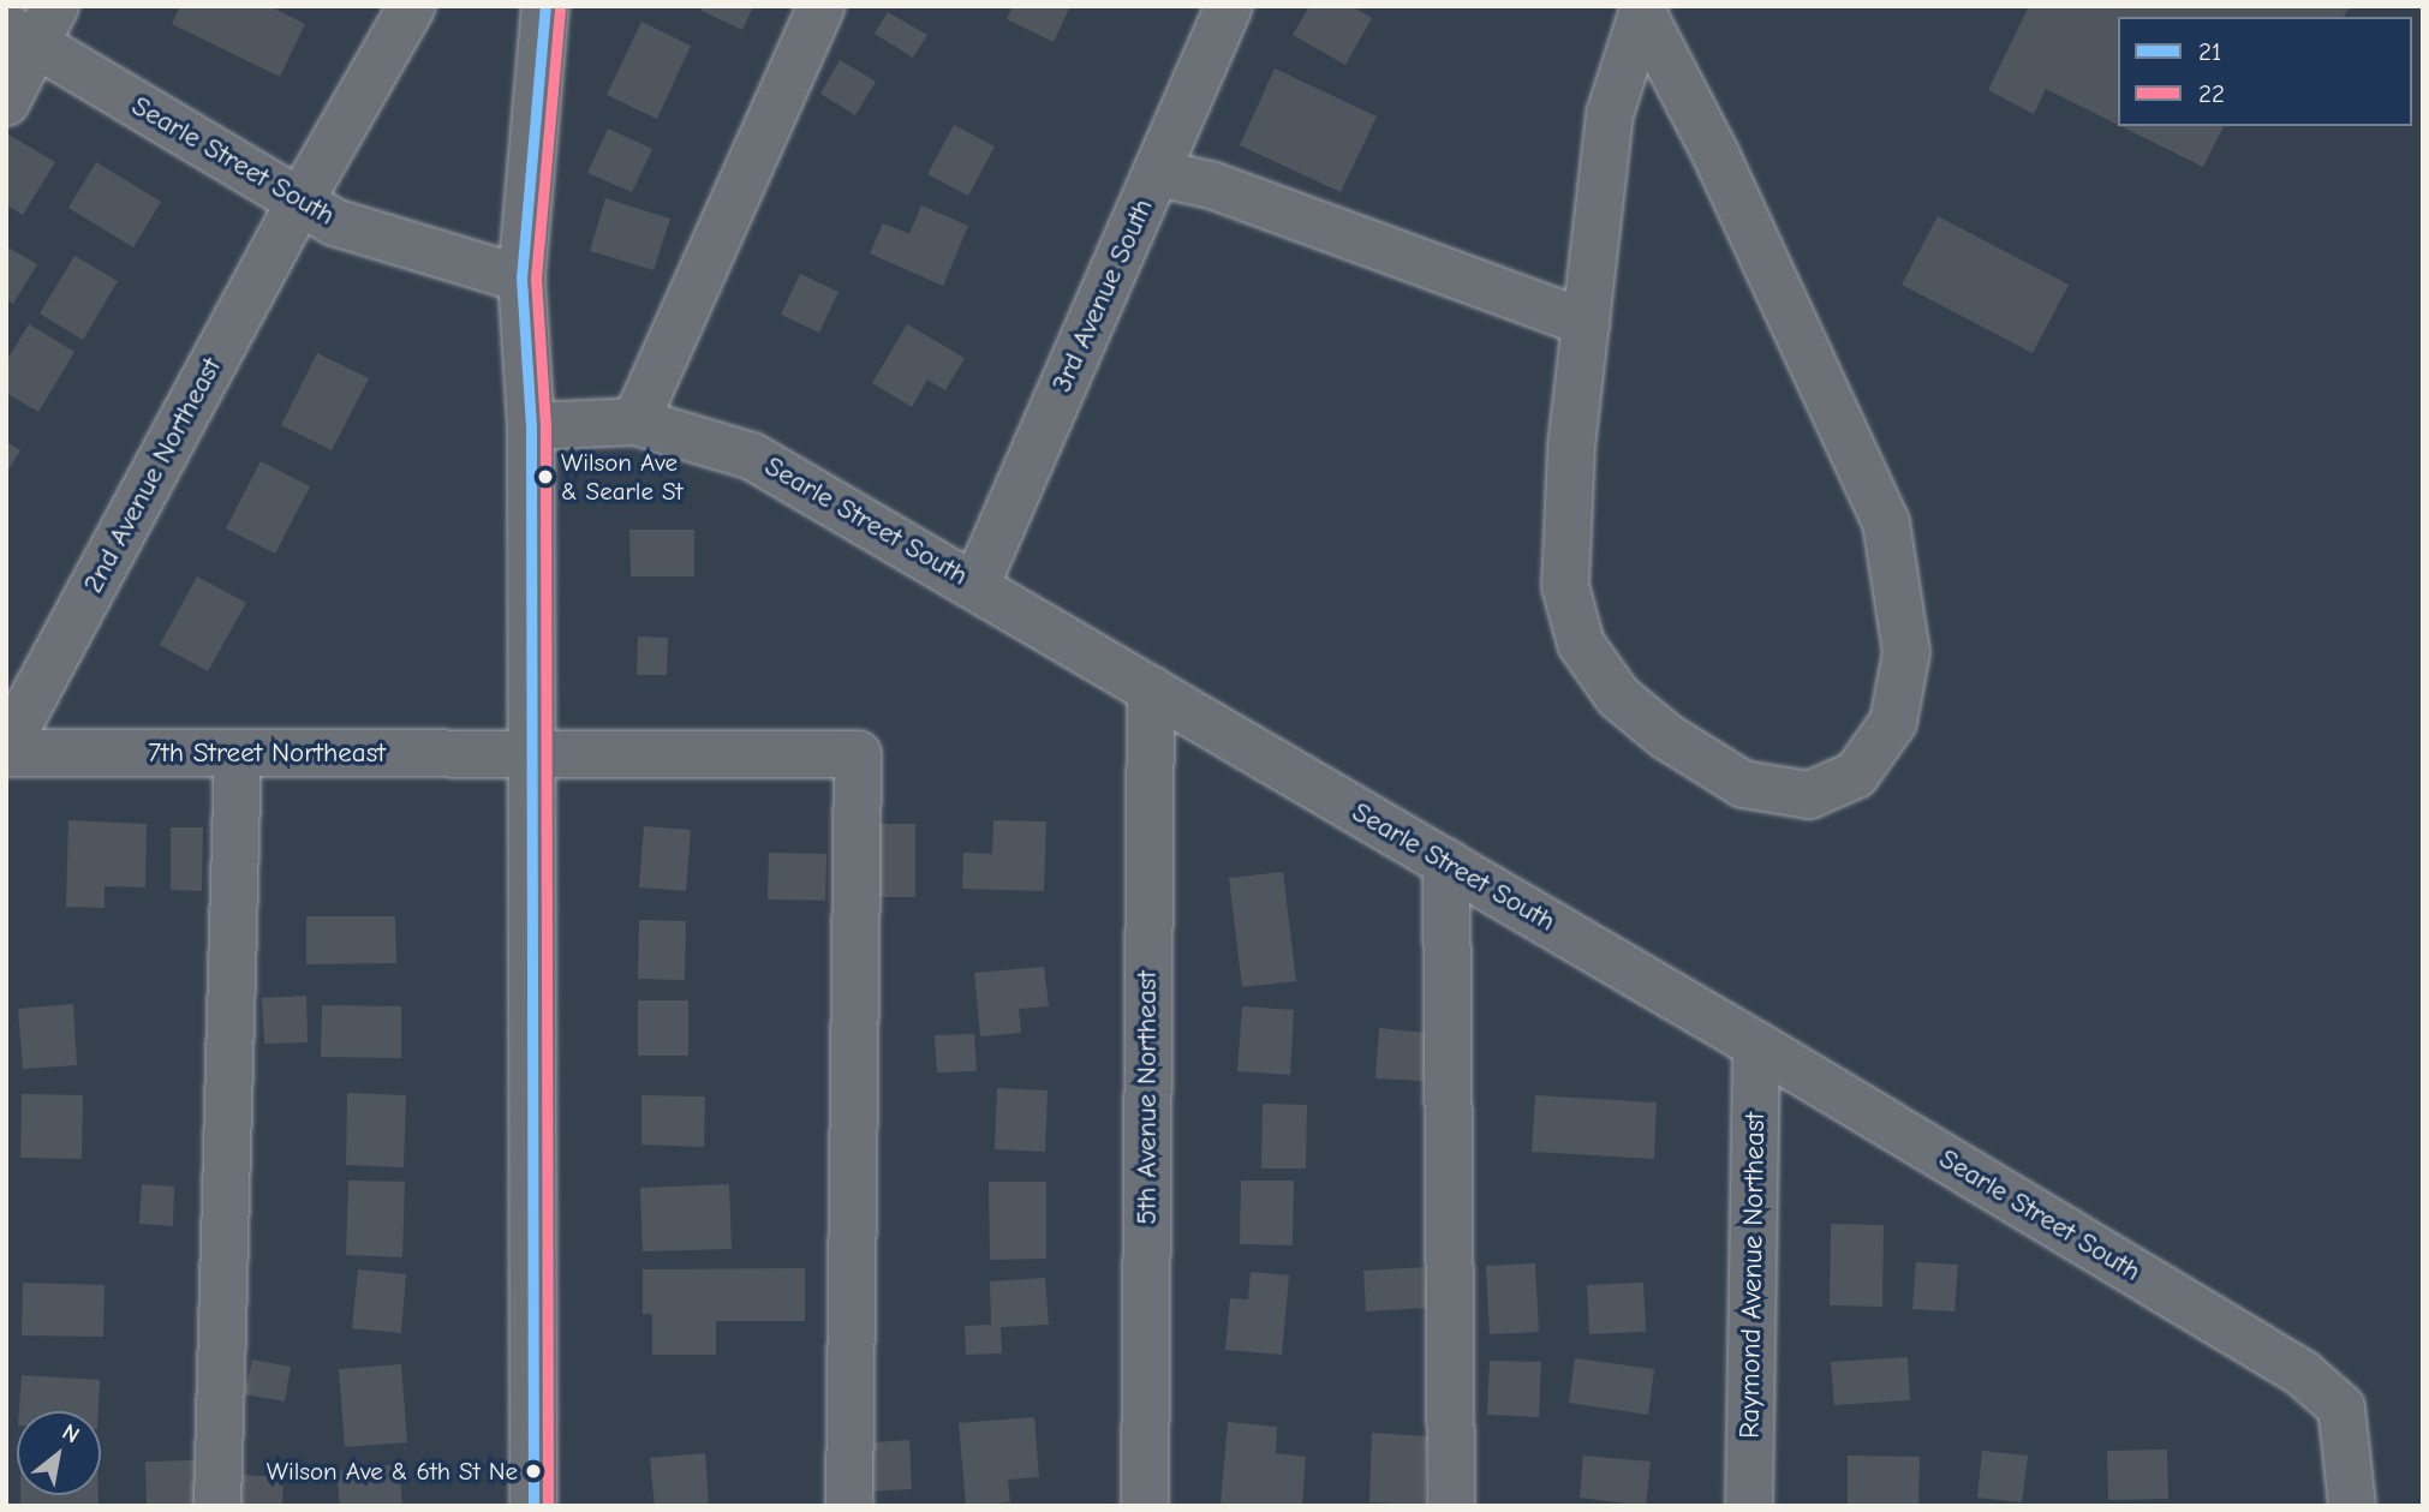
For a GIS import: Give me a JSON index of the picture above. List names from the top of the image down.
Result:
{
  "streets": {
    "street": [
      "Searle Street South",
      "3rd Avenue South",
      "2nd Avenue Northeast",
      "7th Street Northeast",
      "5th Avenue Northeast",
      "Raymond Avenue Northeast"
    ]
  },
  "crossings": [
    ["Searle Street South", "3rd Avenue South"],
    ["Searle Street South", "2nd Avenue Northeast"],
    ["Searle Street South", "5th Avenue Northeast"],
    ["Searle Street South", "Raymond Avenue Northeast"],
    ["2nd Avenue Northeast", "7th Street Northeast"]
  ],
  "places": ["Wilson Ave & Searle St", "Wilson Ave & 6th St Ne"],
  "lines": ["transit line 21", "transit line 22"],
  "legend": ["21", "22"],
  "north": "top right"
}
